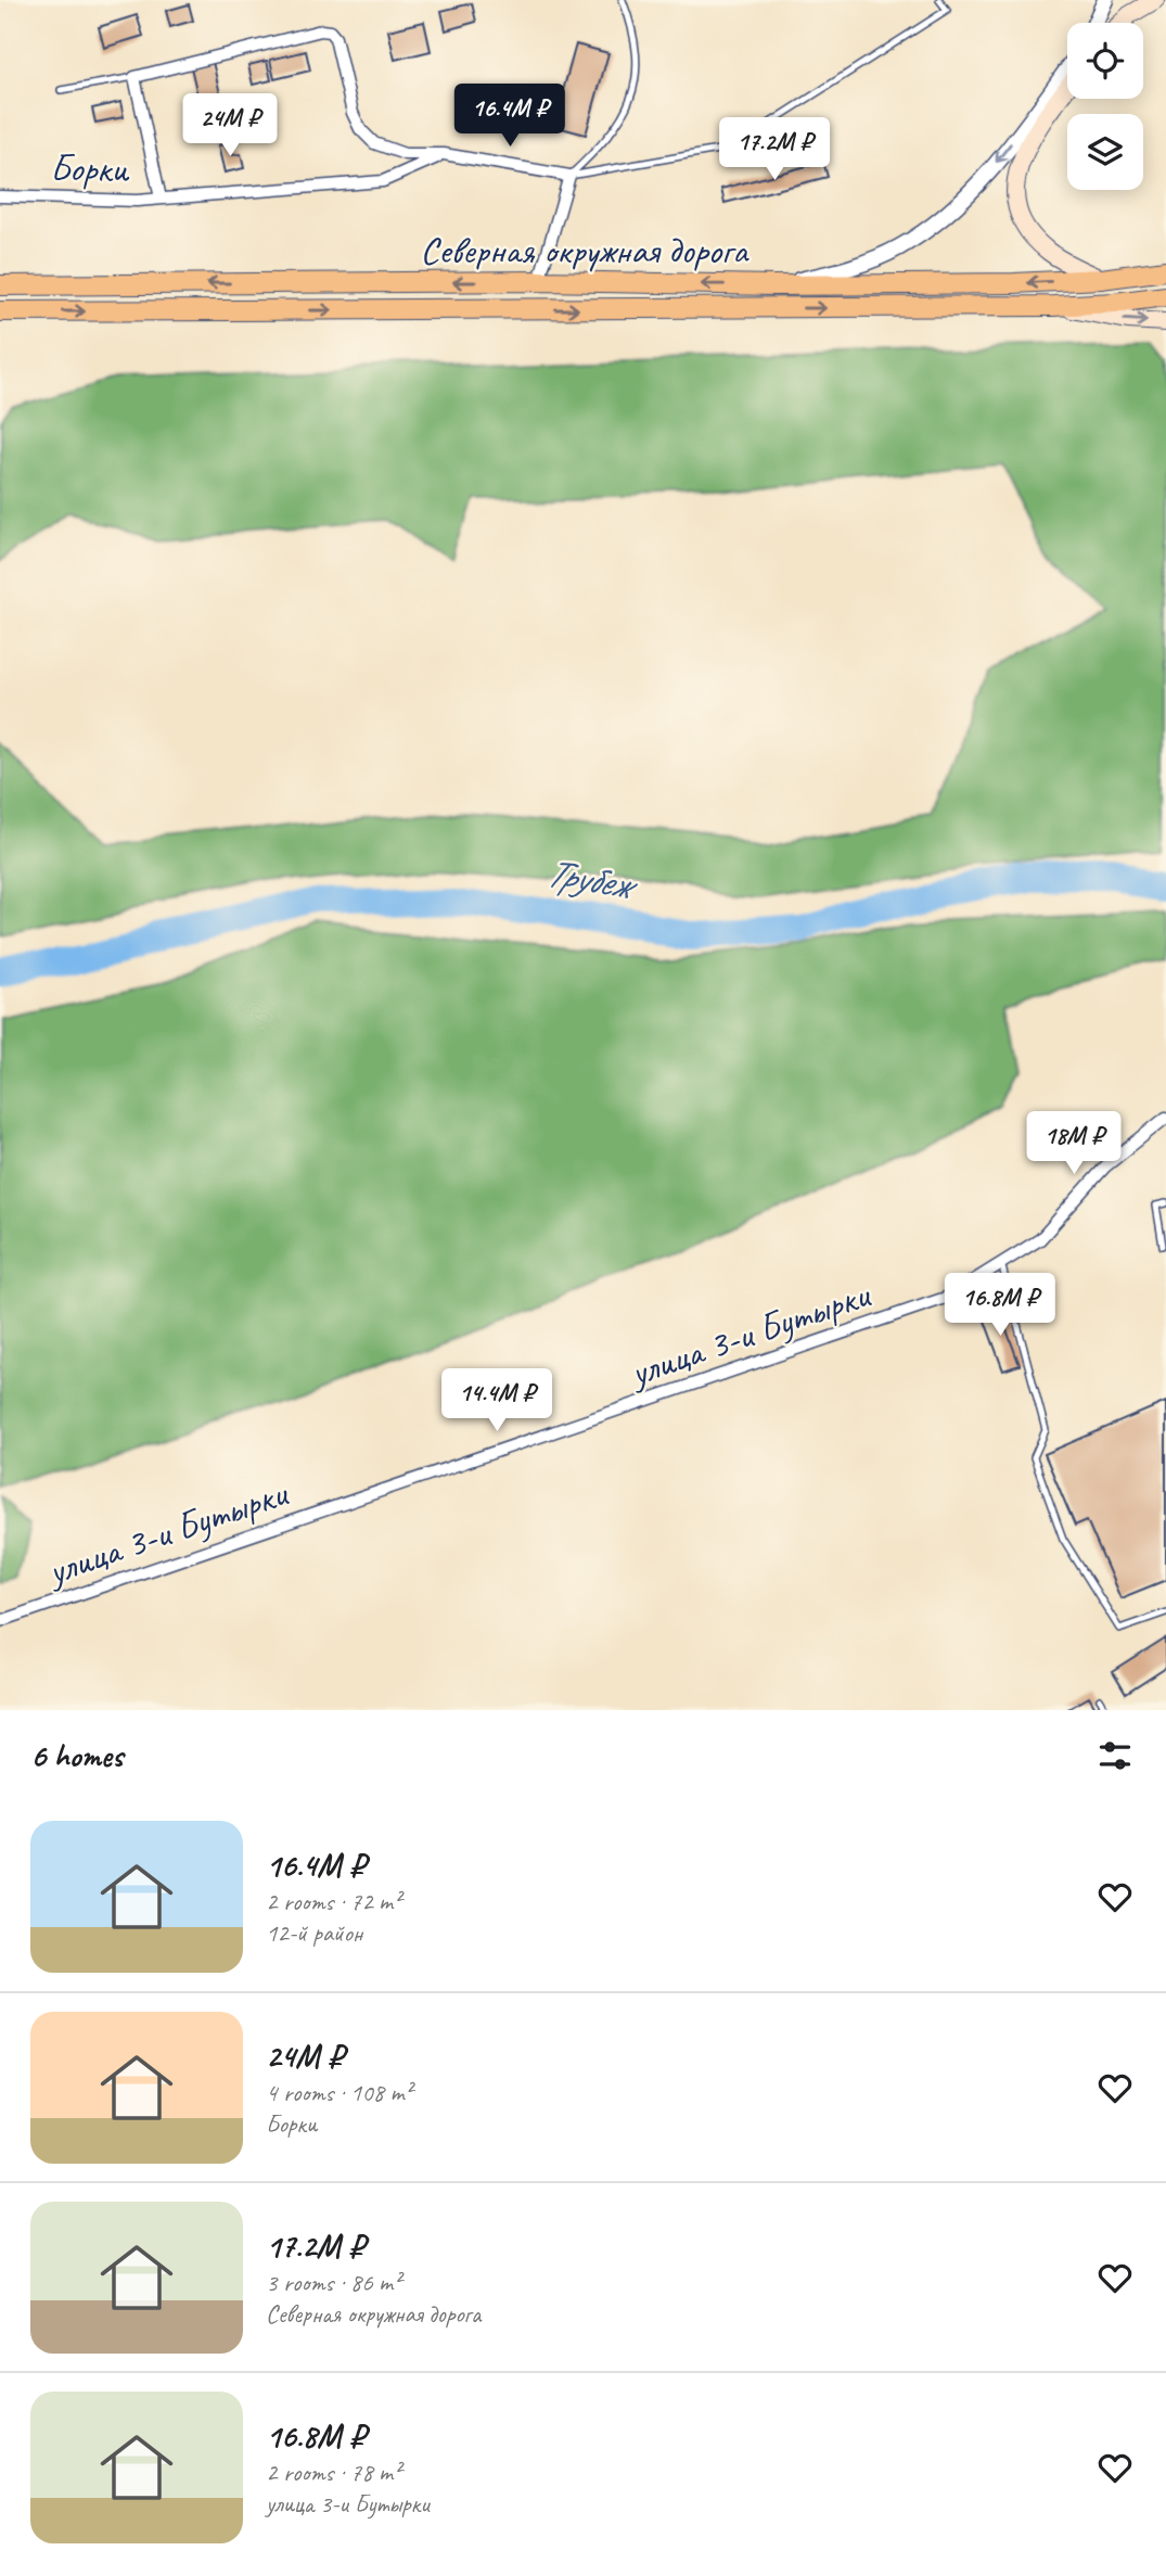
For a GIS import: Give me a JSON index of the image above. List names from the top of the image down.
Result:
{
  "streets": {
    "main road": ["Северная окружная дорога"],
    "street": ["Борки", "улица 3-и Бутырки"]
  },
  "water": ["Трубеж"],
  "page": {
    "price": [
      "16.4M ₽",
      "24M ₽",
      "17.2M ₽",
      "18M ₽",
      "16.8M ₽",
      "14.4M ₽"
    ],
    "heading": "6 homes",
    "list": [
      {
        "name": "16.4M ₽",
        "note": "2 rooms · 72 m² · 12-й район"
      },
      {
        "name": "24M ₽",
        "note": "4 rooms · 108 m² · Борки"
      },
      {
        "name": "17.2M ₽",
        "note": "3 rooms · 86 m² · Северная окружная дорога"
      },
      {
        "name": "16.8M ₽",
        "note": "2 rooms · 78 m² · улица 3-и Бутырки"
      }
    ]
  }
}
